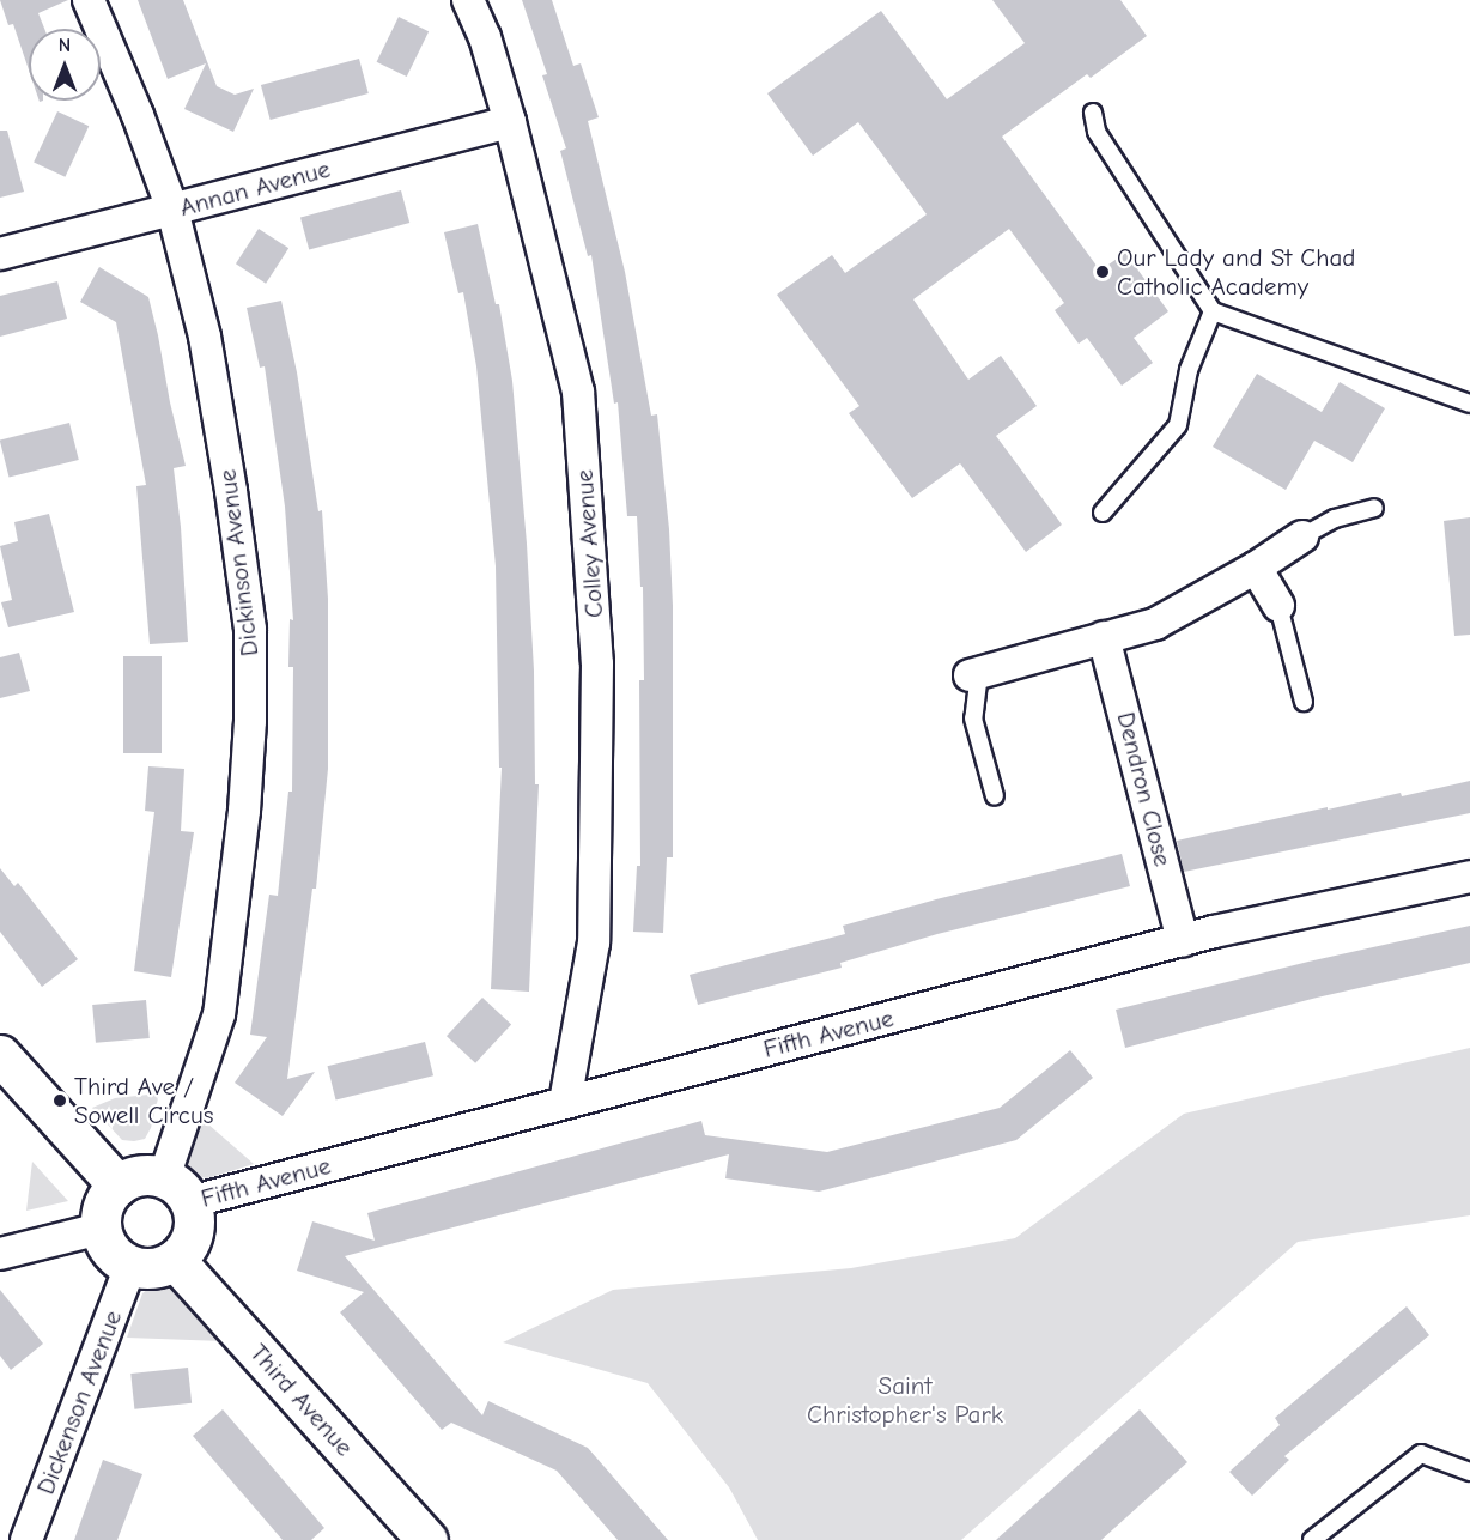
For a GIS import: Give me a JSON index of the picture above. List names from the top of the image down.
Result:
{
  "streets": {
    "street": [
      "Annan Avenue",
      "Colley Avenue",
      "Dickinson Avenue",
      "Dendron Close",
      "Fifth Avenue",
      "Third Avenue",
      "Dickenson Avenue"
    ]
  },
  "crossings": [
    ["Annan Avenue", "Colley Avenue"],
    ["Annan Avenue", "Dickinson Avenue"],
    ["Colley Avenue", "Fifth Avenue"],
    ["Dickinson Avenue", "Fifth Avenue"],
    ["Dickinson Avenue", "Third Avenue"],
    ["Dickinson Avenue", "Dickenson Avenue"],
    ["Dendron Close", "Fifth Avenue"],
    ["Fifth Avenue", "Third Avenue"],
    ["Fifth Avenue", "Dickenson Avenue"],
    ["Third Avenue", "Dickenson Avenue"]
  ],
  "parks": ["Saint Christopher's Park"],
  "places": ["Our Lady and St Chad Catholic Academy", "Third Ave / Sowell Circus"],
  "north": "top"
}
